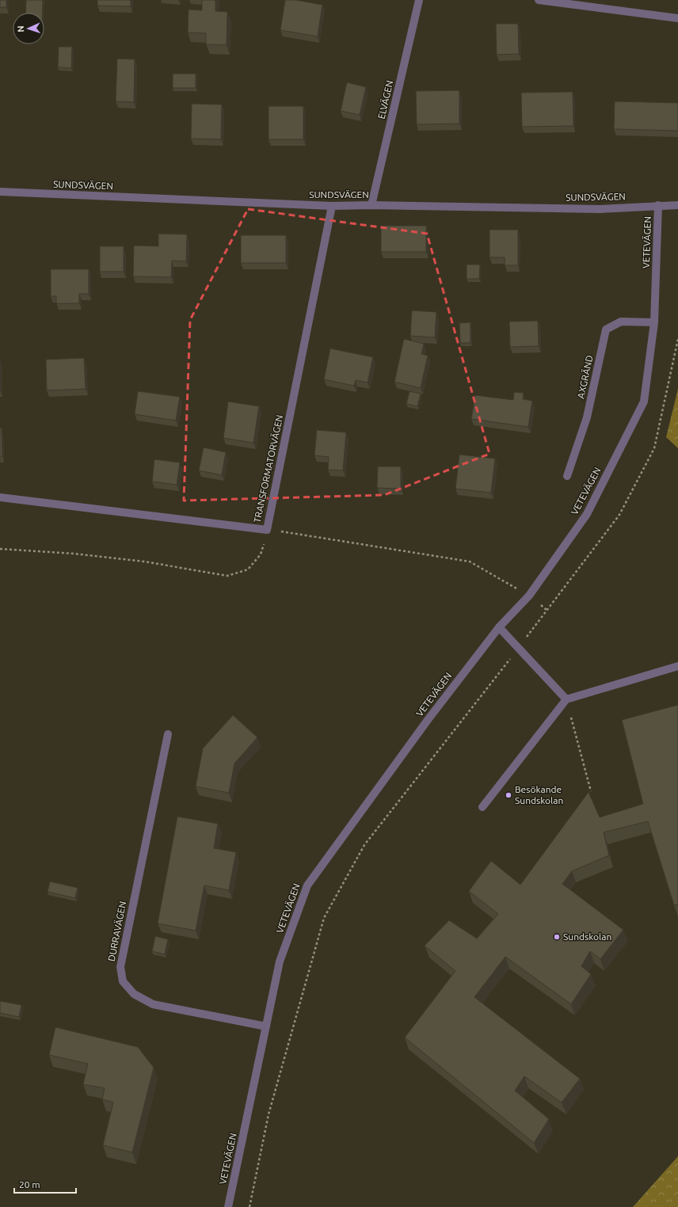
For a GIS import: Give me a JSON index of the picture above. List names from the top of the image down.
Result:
{
  "streets": {
    "street": [
      "ELVÄGEN",
      "SUNDSVÄGEN",
      "VETEVÄGEN",
      "AXGRÄND",
      "TRANSFORMATORVÄGEN",
      "DURRAVÄGEN"
    ]
  },
  "crossings": [
    ["ELVÄGEN", "SUNDSVÄGEN"],
    ["SUNDSVÄGEN", "VETEVÄGEN"],
    ["SUNDSVÄGEN", "TRANSFORMATORVÄGEN"],
    ["VETEVÄGEN", "AXGRÄND"],
    ["VETEVÄGEN", "DURRAVÄGEN"]
  ],
  "places": ["Besökande Sundskolan", "Sundskolan"],
  "scale_bar": "20 m",
  "north": "left"
}
